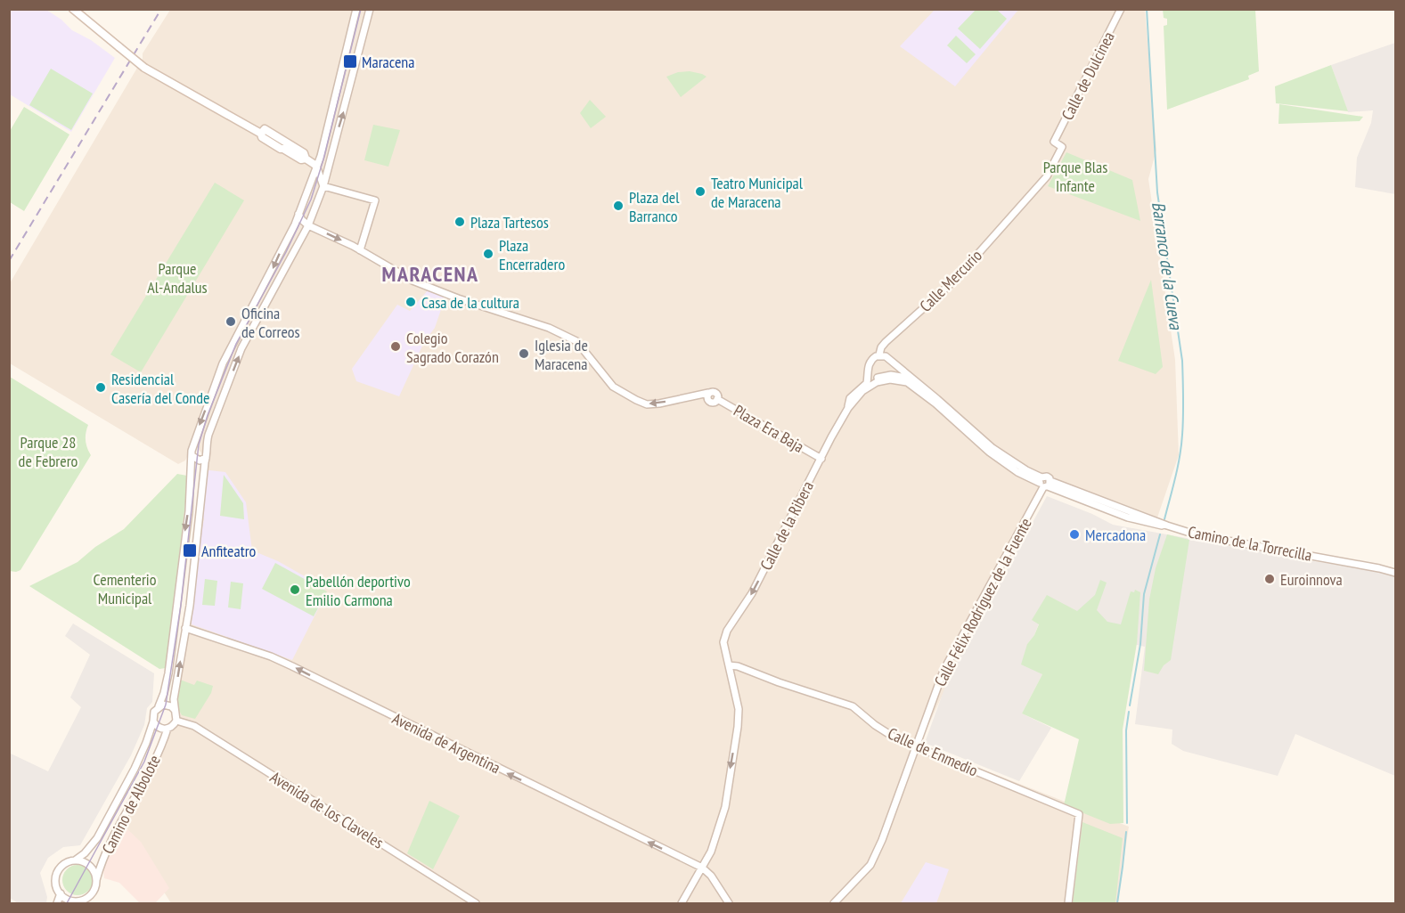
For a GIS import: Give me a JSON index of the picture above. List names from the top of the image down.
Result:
{
  "streets": {
    "street": [
      "Calle de Dulcinea",
      "Calle Mercurio",
      "Plaza Era Baja",
      "Calle de la Ribera",
      "Camino de la Torrecilla",
      "Calle Félix Rodríguez de la Fuente",
      "Avenida de Argentina",
      "Calle de Enmedio",
      "Camino de Albolote",
      "Avenida de los Claveles"
    ]
  },
  "crossings": [
    ["Calle de Dulcinea", "Calle Mercurio"],
    ["Calle Mercurio", "Calle de la Ribera"],
    ["Calle Mercurio", "Camino de la Torrecilla"],
    ["Plaza Era Baja", "Calle de la Ribera"],
    ["Calle de la Ribera", "Camino de la Torrecilla"],
    ["Calle de la Ribera", "Calle de Enmedio"],
    ["Camino de la Torrecilla", "Calle Félix Rodríguez de la Fuente"],
    ["Calle Félix Rodríguez de la Fuente", "Calle de Enmedio"],
    ["Camino de Albolote", "Avenida de los Claveles"]
  ],
  "one_way": ["Plaza Era Baja", "Calle de la Ribera", "Avenida de Argentina"],
  "districts": ["MARACENA"],
  "water": ["Barranco de la Cueva"],
  "parks": [
    "Parque Blas Infante",
    "Parque Al-Andalus",
    "Parque 28 de Febrero",
    "Cementerio Municipal"
  ],
  "places": {
    "transit": ["Maracena", "Anfiteatro"],
    "other": [
      "Teatro Municipal de Maracena",
      "Plaza del Barranco",
      "Plaza Tartesos",
      "Plaza Encerradero",
      "Casa de la cultura",
      "Oficina de Correos",
      "Colegio Sagrado Corazón",
      "Iglesia de Maracena",
      "Residencial Casería del Conde",
      "Mercadona",
      "Euroinnova",
      "Pabellón deportivo Emilio Carmona"
    ]
  }
}
